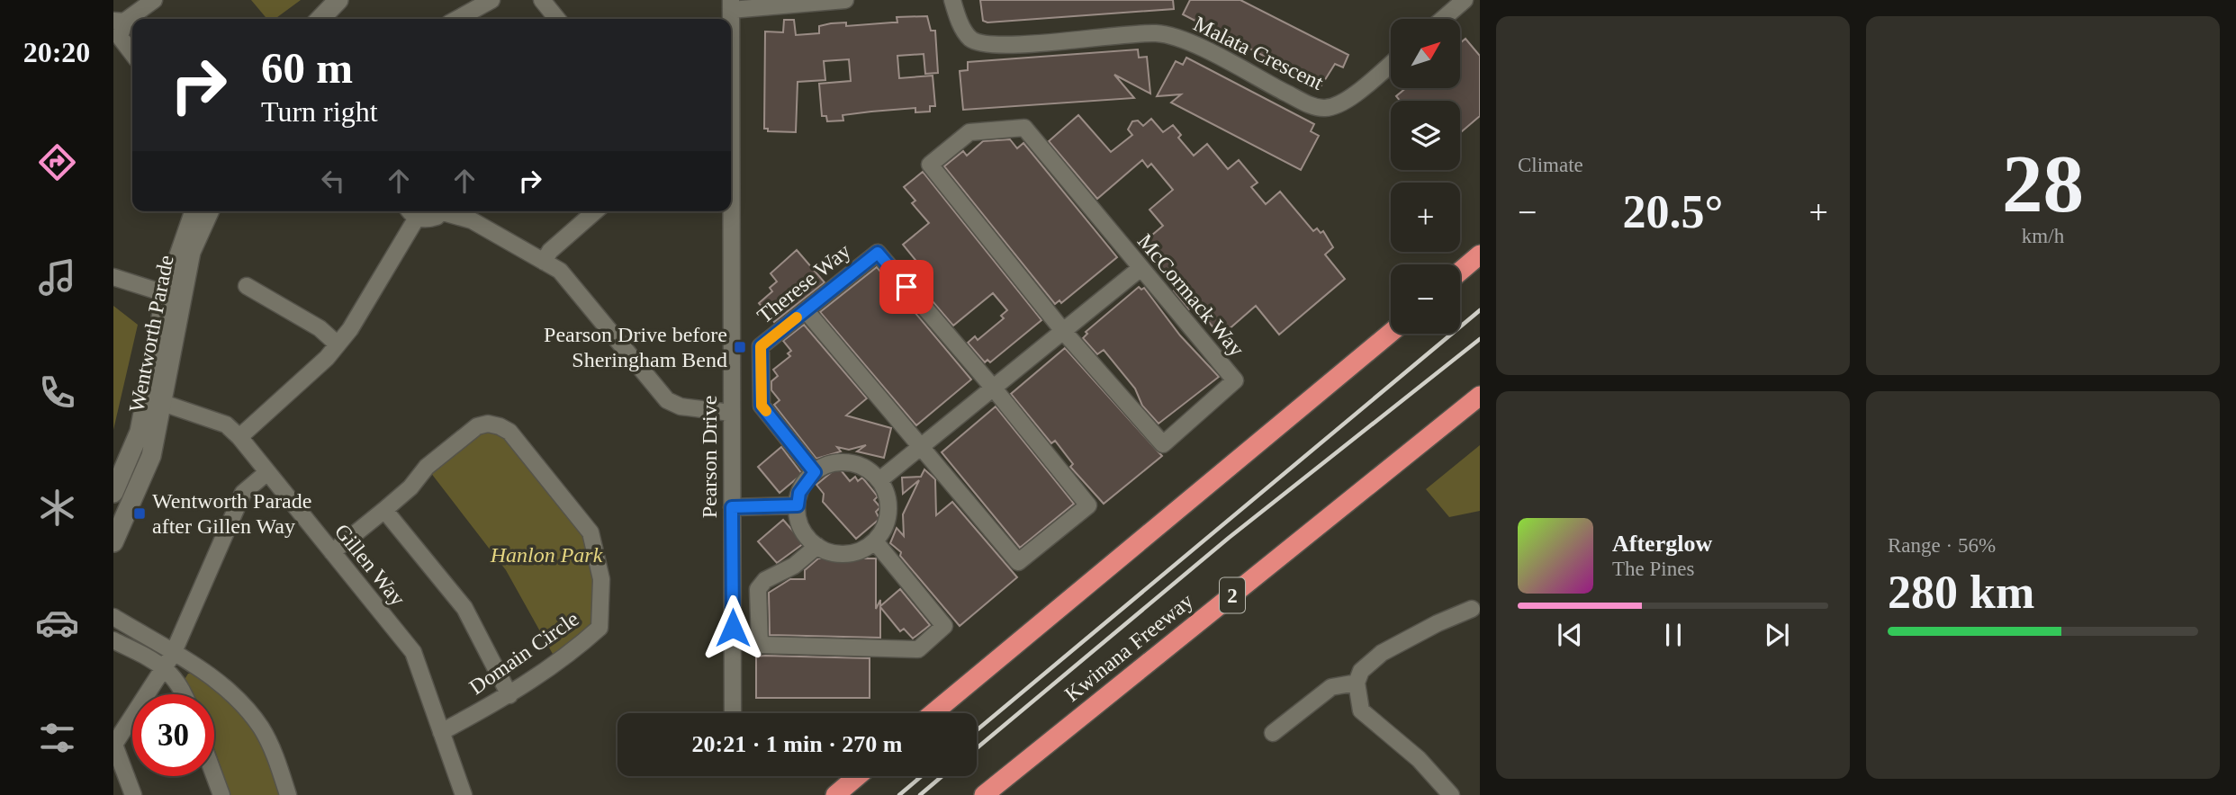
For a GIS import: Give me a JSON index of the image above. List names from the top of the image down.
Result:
{
  "streets": {
    "highway": ["2", "Kwinana Freeway"],
    "street": [
      "Malata Crescent",
      "Therese Way",
      "McCormack Way",
      "Wentworth Parade",
      "Pearson Drive",
      "Gillen Way",
      "Domain Circle"
    ]
  },
  "crossings": [
    ["Wentworth Parade", "Gillen Way"],
    ["Gillen Way", "Domain Circle"]
  ],
  "parks": ["Hanlon Park"],
  "places": {
    "transit": ["Pearson Drive before Sheringham Bend", "Wentworth Parade after Gillen Way"]
  },
  "north": "top right",
  "page": {
    "tabs": "20:20",
    "tile": [
      "Climate",
      ["28", "km/h"],
      ["Range · 56%", "280 km"]
    ],
    "map_buttons": ["+", "−"],
    "turn": ["60 m", "Turn right"],
    "heat": ["−", "20.5°", "+"],
    "song": ["Afterglow", "The Pines"],
    "limit": "30",
    "trip": "20:21 · 1 min · 270 m"
  }
}
